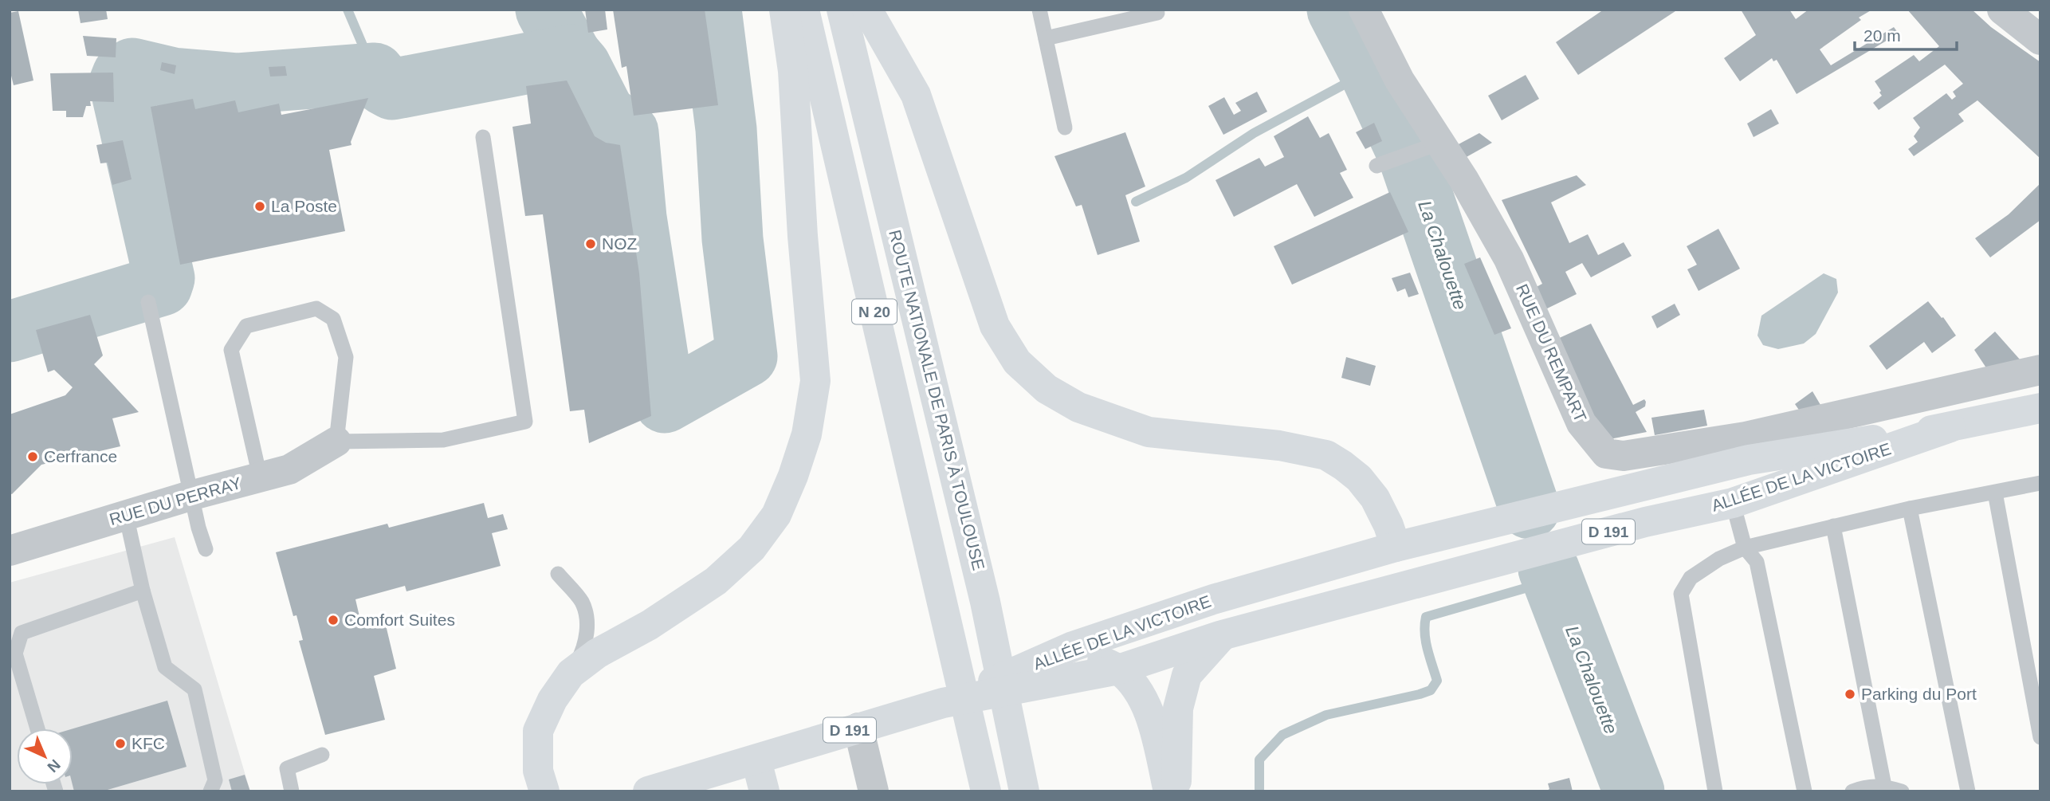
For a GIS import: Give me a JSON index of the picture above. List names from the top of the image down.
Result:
{
  "streets": {
    "main road": [
      "N 20",
      "ROUTE NATIONALE DE PARIS À TOULOUSE",
      "ALLÉE DE LA VICTOIRE",
      "D 191"
    ],
    "street": ["RUE DU REMPART", "RUE DU PERRAY"]
  },
  "crossings": [
    ["ALLÉE DE LA VICTOIRE", "D 191"]
  ],
  "water": ["La Chalouette"],
  "places": [
    "La Poste",
    "NOZ",
    "Cerfrance",
    "Comfort Suites",
    "Parking du Port",
    "KFC"
  ],
  "scale_bar": "20 m",
  "north": "bottom right"
}
